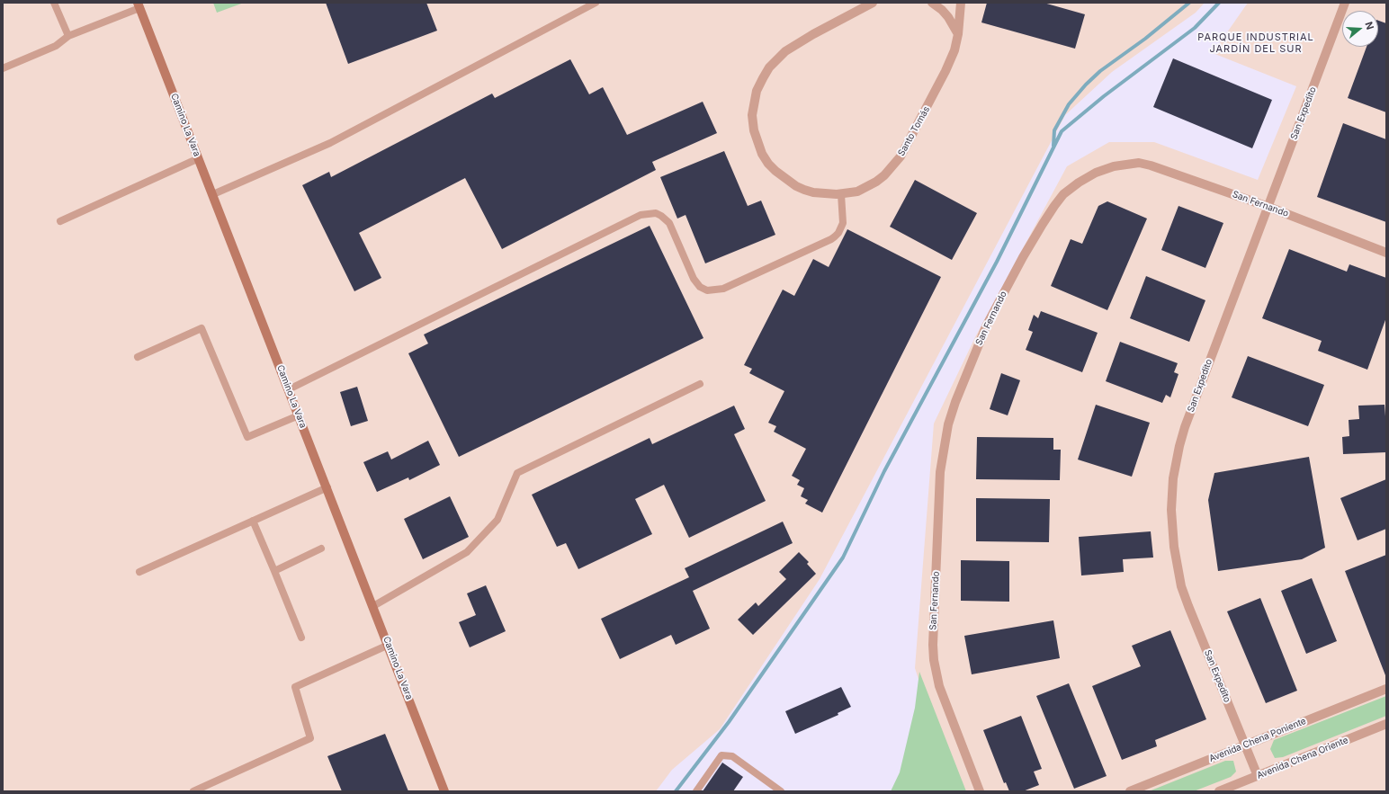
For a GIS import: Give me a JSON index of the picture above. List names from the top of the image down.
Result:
{
  "streets": {
    "street": [
      "San Expedito",
      "Camino La Vara",
      "Santo Tomás",
      "San Fernando",
      "Avenida Chena Poniente",
      "Avenida Chena Oriente"
    ]
  },
  "crossings": [
    ["San Expedito", "San Fernando"],
    ["San Expedito", "Avenida Chena Poniente"],
    ["San Expedito", "Avenida Chena Oriente"]
  ],
  "districts": ["PARQUE INDUSTRIAL JARDÍN DEL SUR"],
  "north": "right"
}
